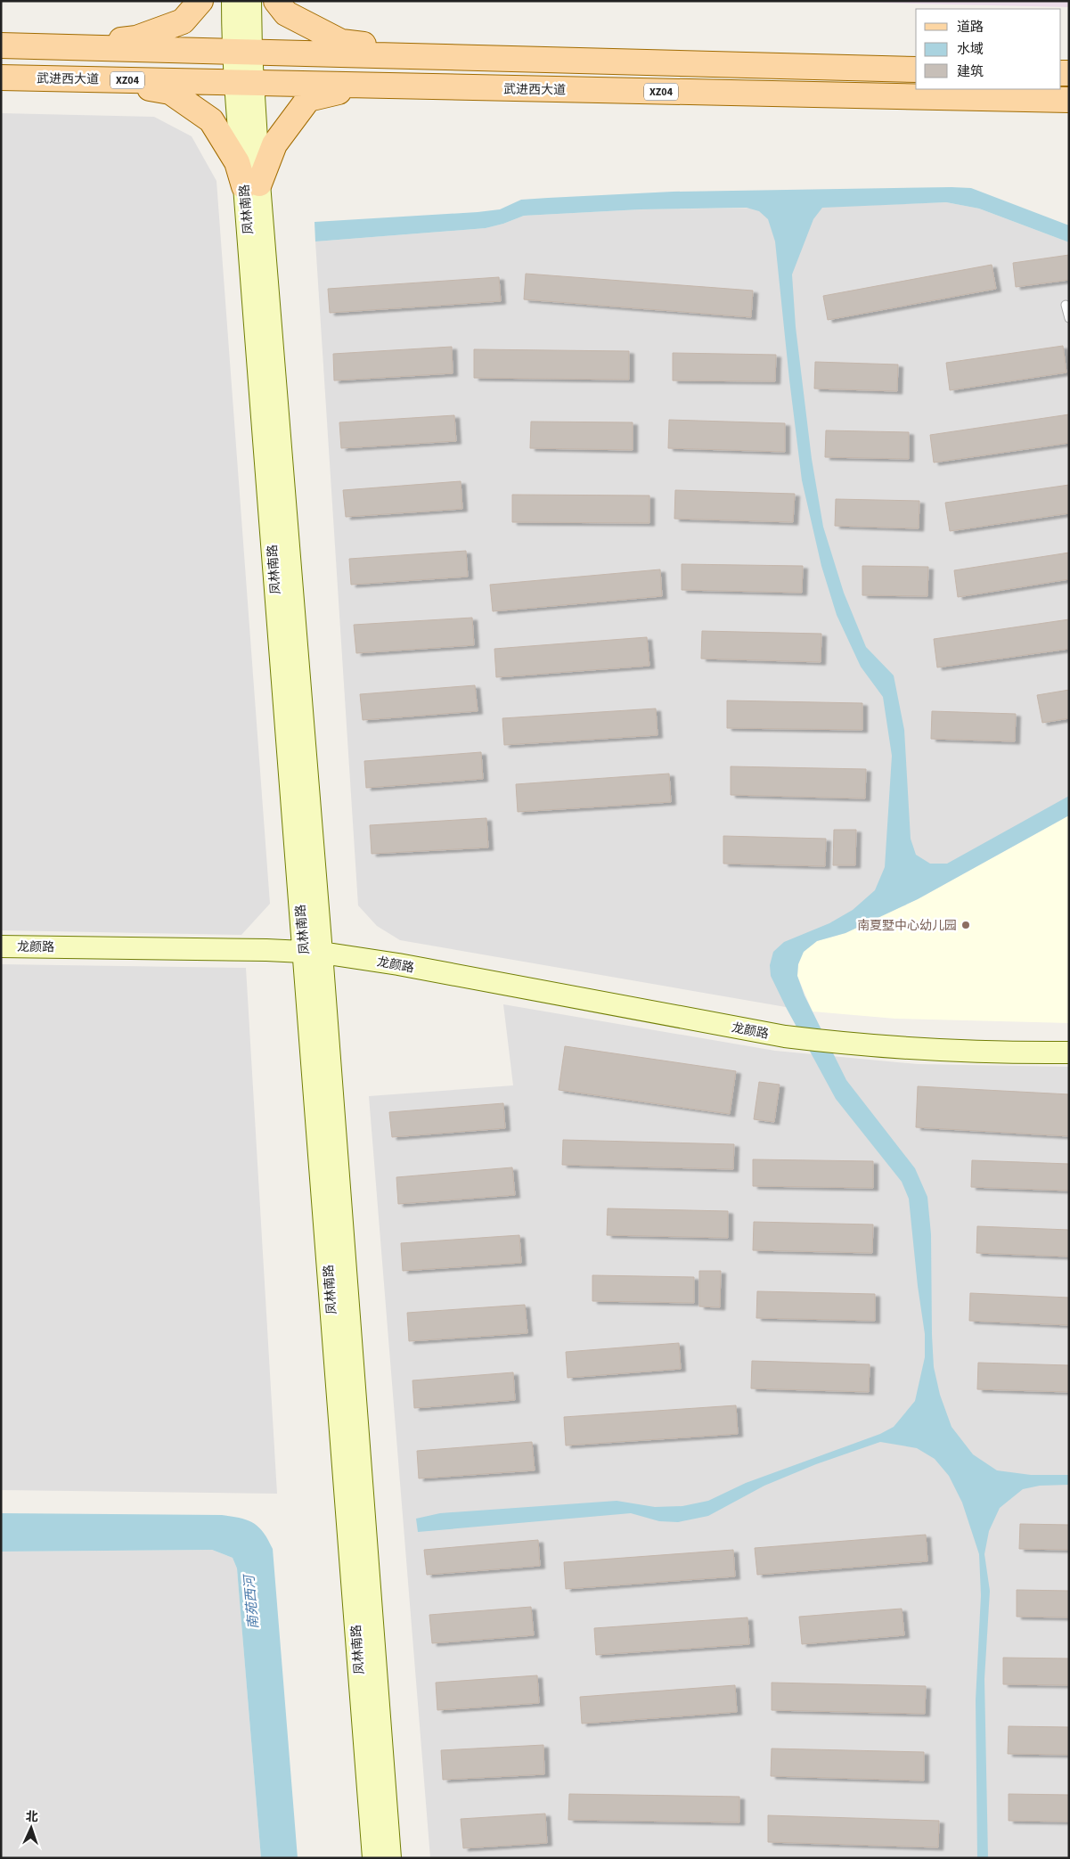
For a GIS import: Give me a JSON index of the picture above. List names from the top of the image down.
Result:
{
  "streets": {
    "main road": [
      "武进西大道",
      "XZ04",
      "凤林南路",
      "龙颜路"
    ]
  },
  "crossings": [
    ["武进西大道", "凤林南路"],
    ["凤林南路", "龙颜路"]
  ],
  "water": ["南苑西河"],
  "places": ["南夏墅中心幼儿园"],
  "legend": ["道路", "水域", "建筑"],
  "north": "top"
}
